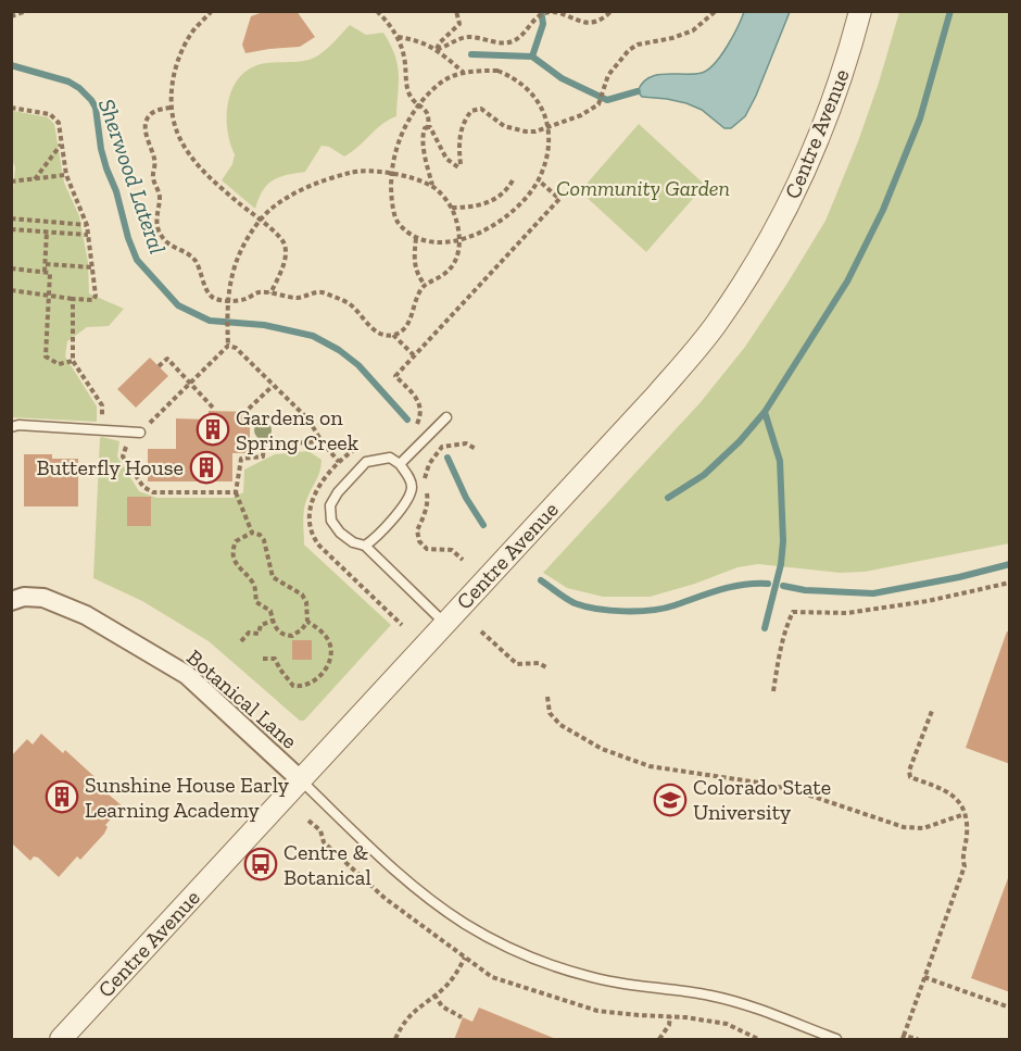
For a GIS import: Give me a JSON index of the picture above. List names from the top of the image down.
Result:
{
  "streets": {
    "street": ["Centre Avenue", "Botanical Lane"]
  },
  "crossings": [
    ["Centre Avenue", "Botanical Lane"]
  ],
  "water": ["Sherwood Lateral"],
  "parks": ["Community Garden"],
  "places": {
    "building": ["Gardens on Spring Creek", "Butterfly House", "Sunshine House Early Learning Academy"],
    "school or university": ["Colorado State University"],
    "bus stop": ["Centre & Botanical"]
  }
}
